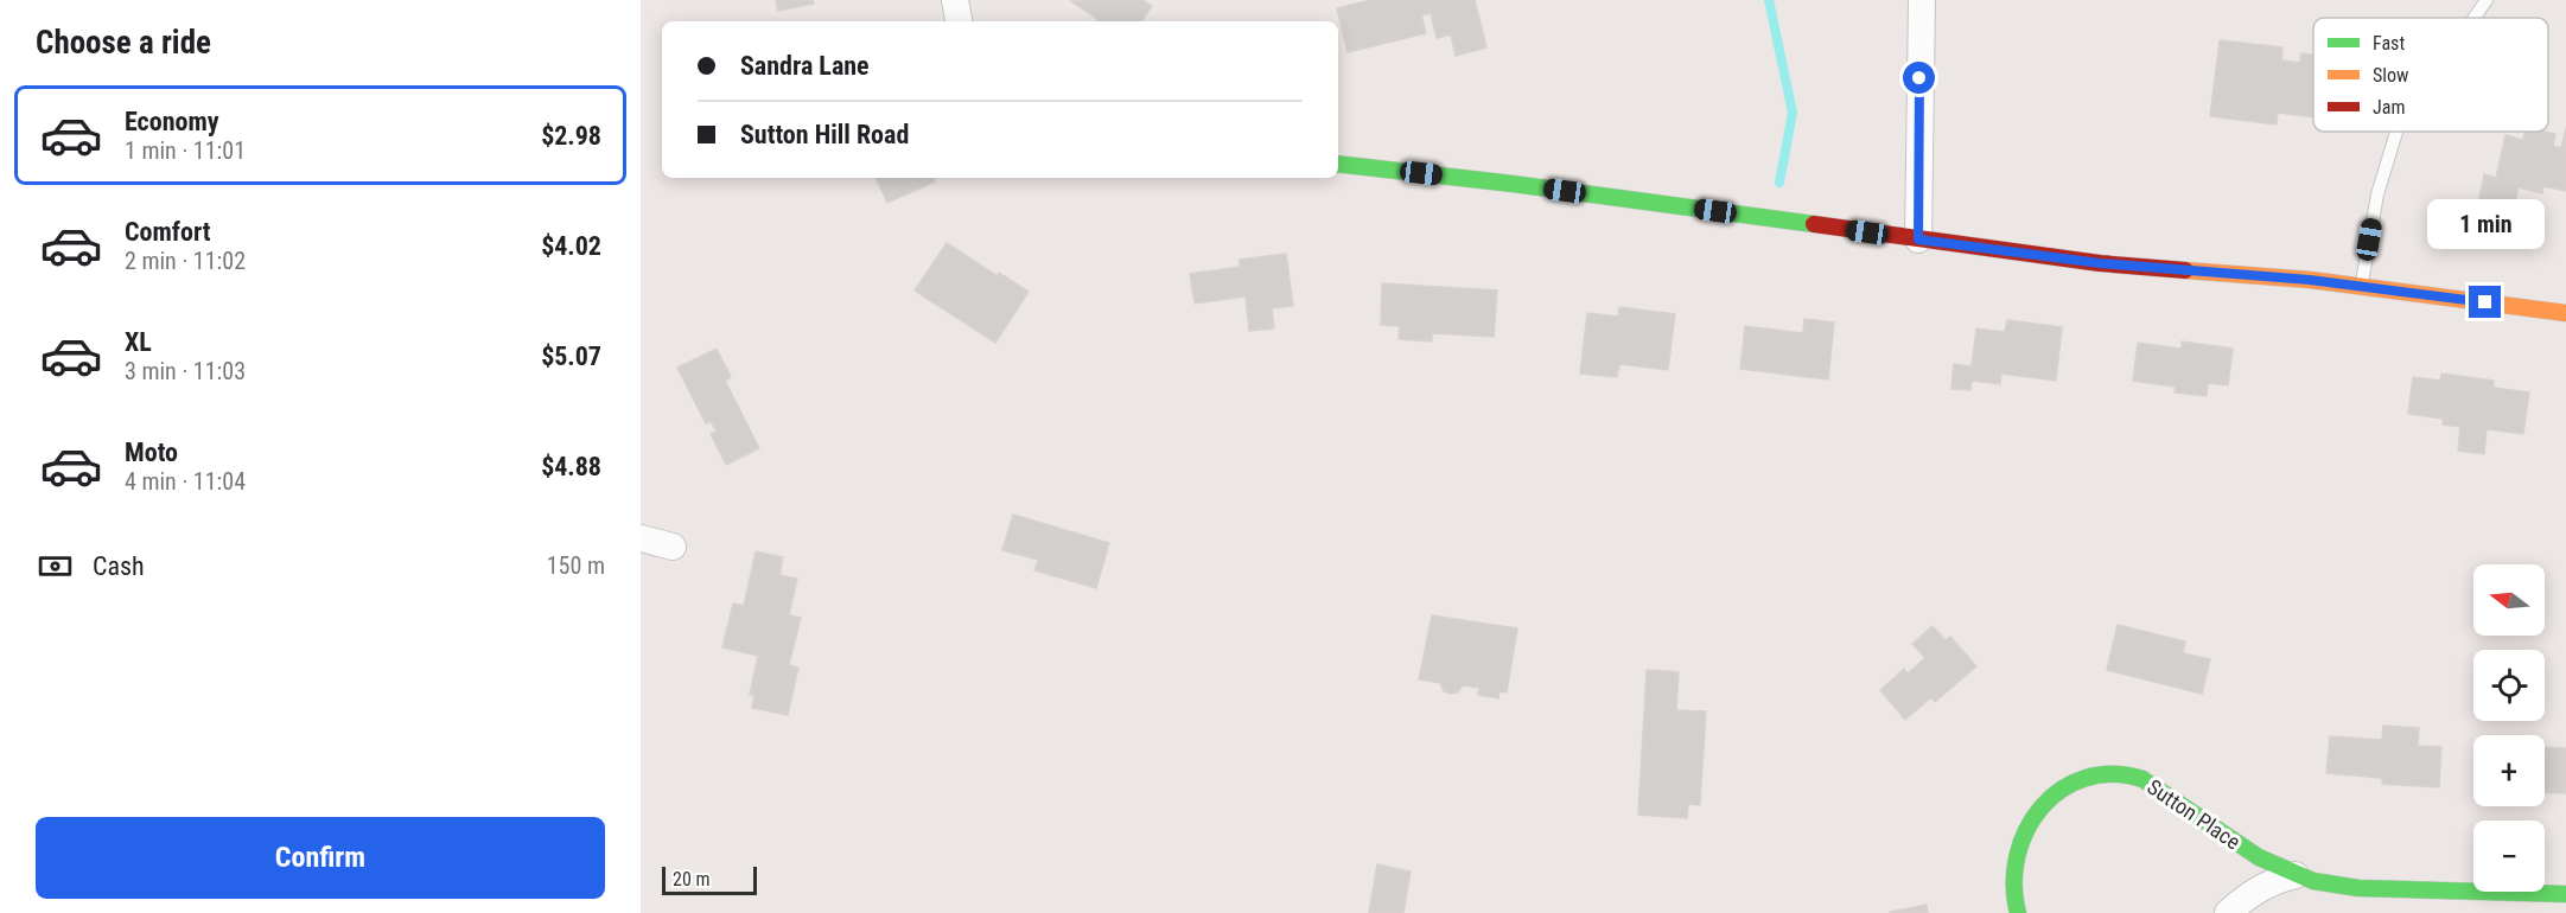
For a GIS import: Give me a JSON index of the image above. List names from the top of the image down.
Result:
{
  "streets": {
    "street": ["Sutton Place"]
  },
  "legend": ["Fast", "Slow", "Jam"],
  "scale_bar": "20 m",
  "north": "left",
  "page": {
    "heading": "Choose a ride",
    "banner": ["Sandra Lane", "Sutton Hill Road"],
    "list": [
      {
        "name": "Economy",
        "note": "1 min · 11:01",
        "value": "$2.98"
      },
      {
        "name": "Comfort",
        "note": "2 min · 11:02",
        "value": "$4.02"
      },
      {
        "name": "XL",
        "note": "3 min · 11:03",
        "value": "$5.07"
      },
      {
        "name": "Moto",
        "note": "4 min · 11:04",
        "value": "$4.88"
      }
    ],
    "bubble": "1 min",
    "pay": ["Cash", "150 m"],
    "map_buttons": ["+", "−"],
    "buttons": "Confirm",
    "scale": "20 m"
  }
}
